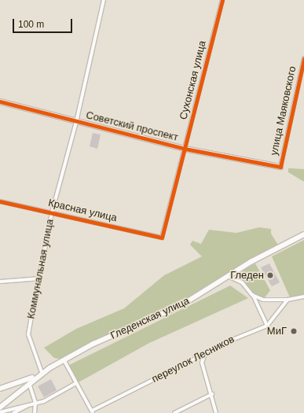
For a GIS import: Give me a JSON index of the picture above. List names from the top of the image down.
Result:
{
  "streets": {
    "main road": ["Советский проспект", "Гледенская улица"],
    "street": [
      "Сухонская улица",
      "улица Маяковского",
      "Красная улица",
      "Коммунальная улица",
      "переулок Лесников"
    ]
  },
  "crossings": [
    ["Сухонская улица", "Советский проспект"],
    ["Сухонская улица", "Красная улица"],
    ["улица Маяковского", "Советский проспект"],
    ["Советский проспект", "Коммунальная улица"],
    ["Красная улица", "Коммунальная улица"],
    ["Коммунальная улица", "Гледенская улица"]
  ],
  "places": ["Гледен", "МиГ"],
  "scale_bar": "100 m"
}
